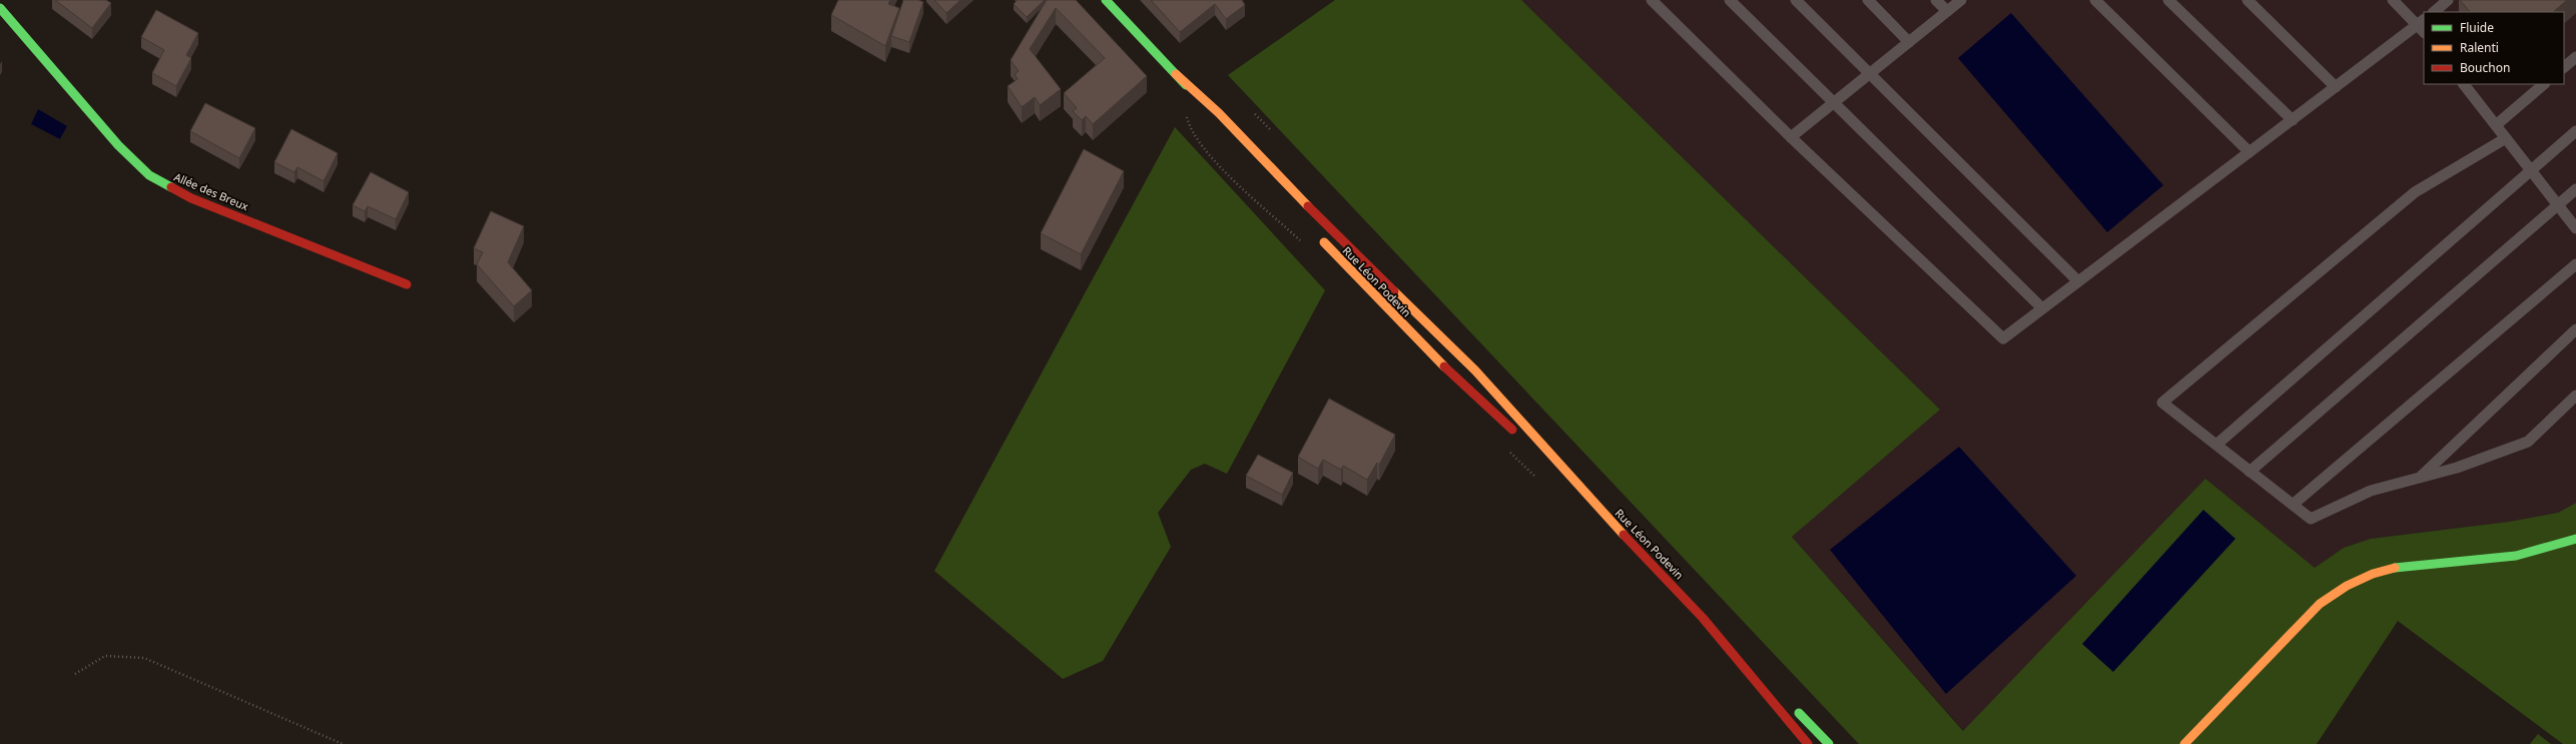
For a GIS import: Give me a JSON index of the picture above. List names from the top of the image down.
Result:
{
  "streets": {
    "main road": ["Allée des Breux", "Rue Léon Podevin"]
  },
  "legend": ["Fluide", "Ralenti", "Bouchon"]
}
